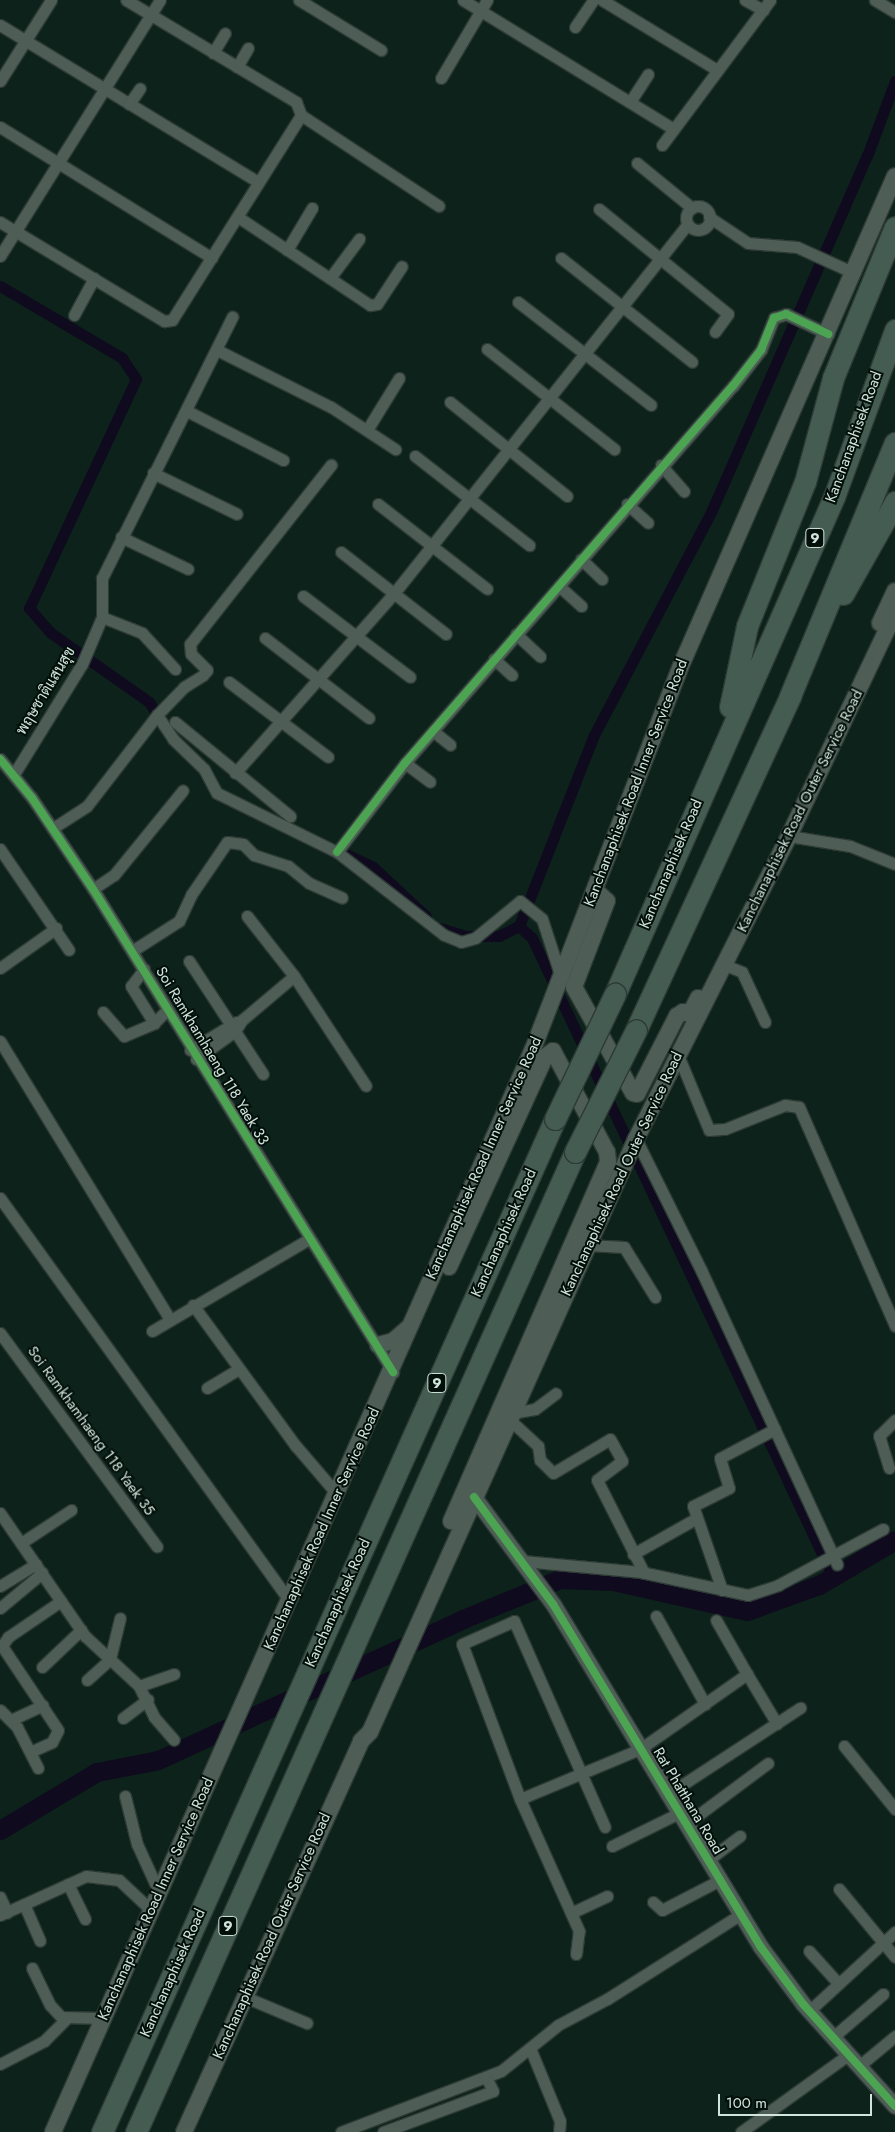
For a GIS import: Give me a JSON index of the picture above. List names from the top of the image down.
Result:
{
  "streets": {
    "highway": ["Kanchanaphisek Road", "9"],
    "main road": ["Kanchanaphisek Road Inner Service Road", "Kanchanaphisek Road Outer Service Road"],
    "street": [
      "พฤษชาติแสนสุข",
      "Soi Ramkhamhaeng 118 Yaek 33",
      "Soi Ramkhamhaeng 118 Yaek 35",
      "Rat Phatthana Road"
    ]
  },
  "crossings": [
    ["พฤษชาติแสนสุข", "Soi Ramkhamhaeng 118 Yaek 33"],
    ["Kanchanaphisek Road Inner Service Road", "Soi Ramkhamhaeng 118 Yaek 33"],
    ["Kanchanaphisek Road Outer Service Road", "Rat Phatthana Road"]
  ],
  "scale_bar": "100 m"
}
